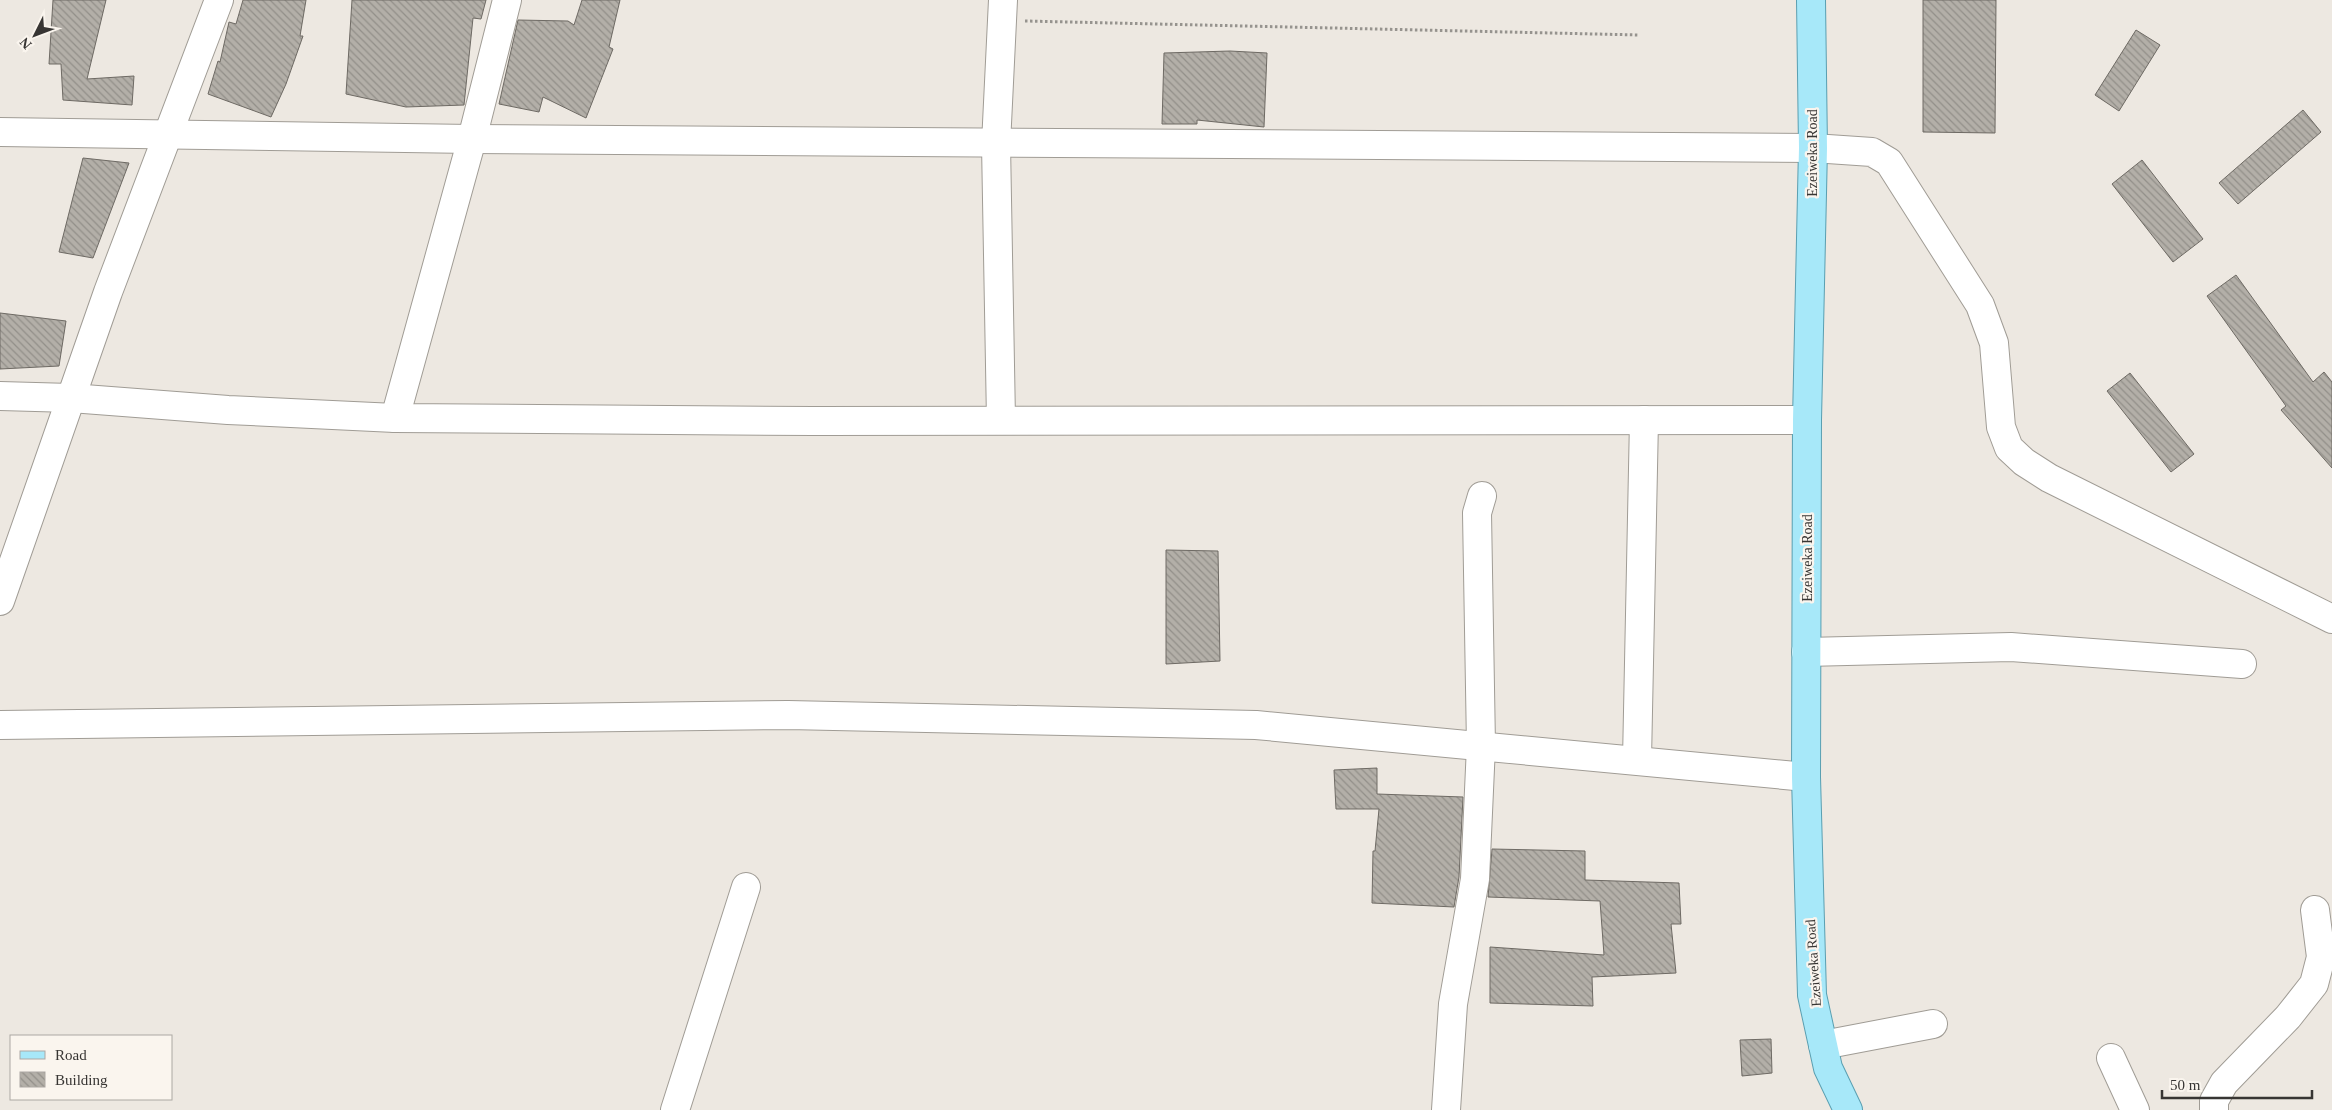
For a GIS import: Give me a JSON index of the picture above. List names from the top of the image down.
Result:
{
  "streets": {
    "main road": ["Ezeiweka Road"]
  },
  "legend": ["Road", "Building"],
  "scale_bar": "50 m",
  "north": "bottom left"
}
